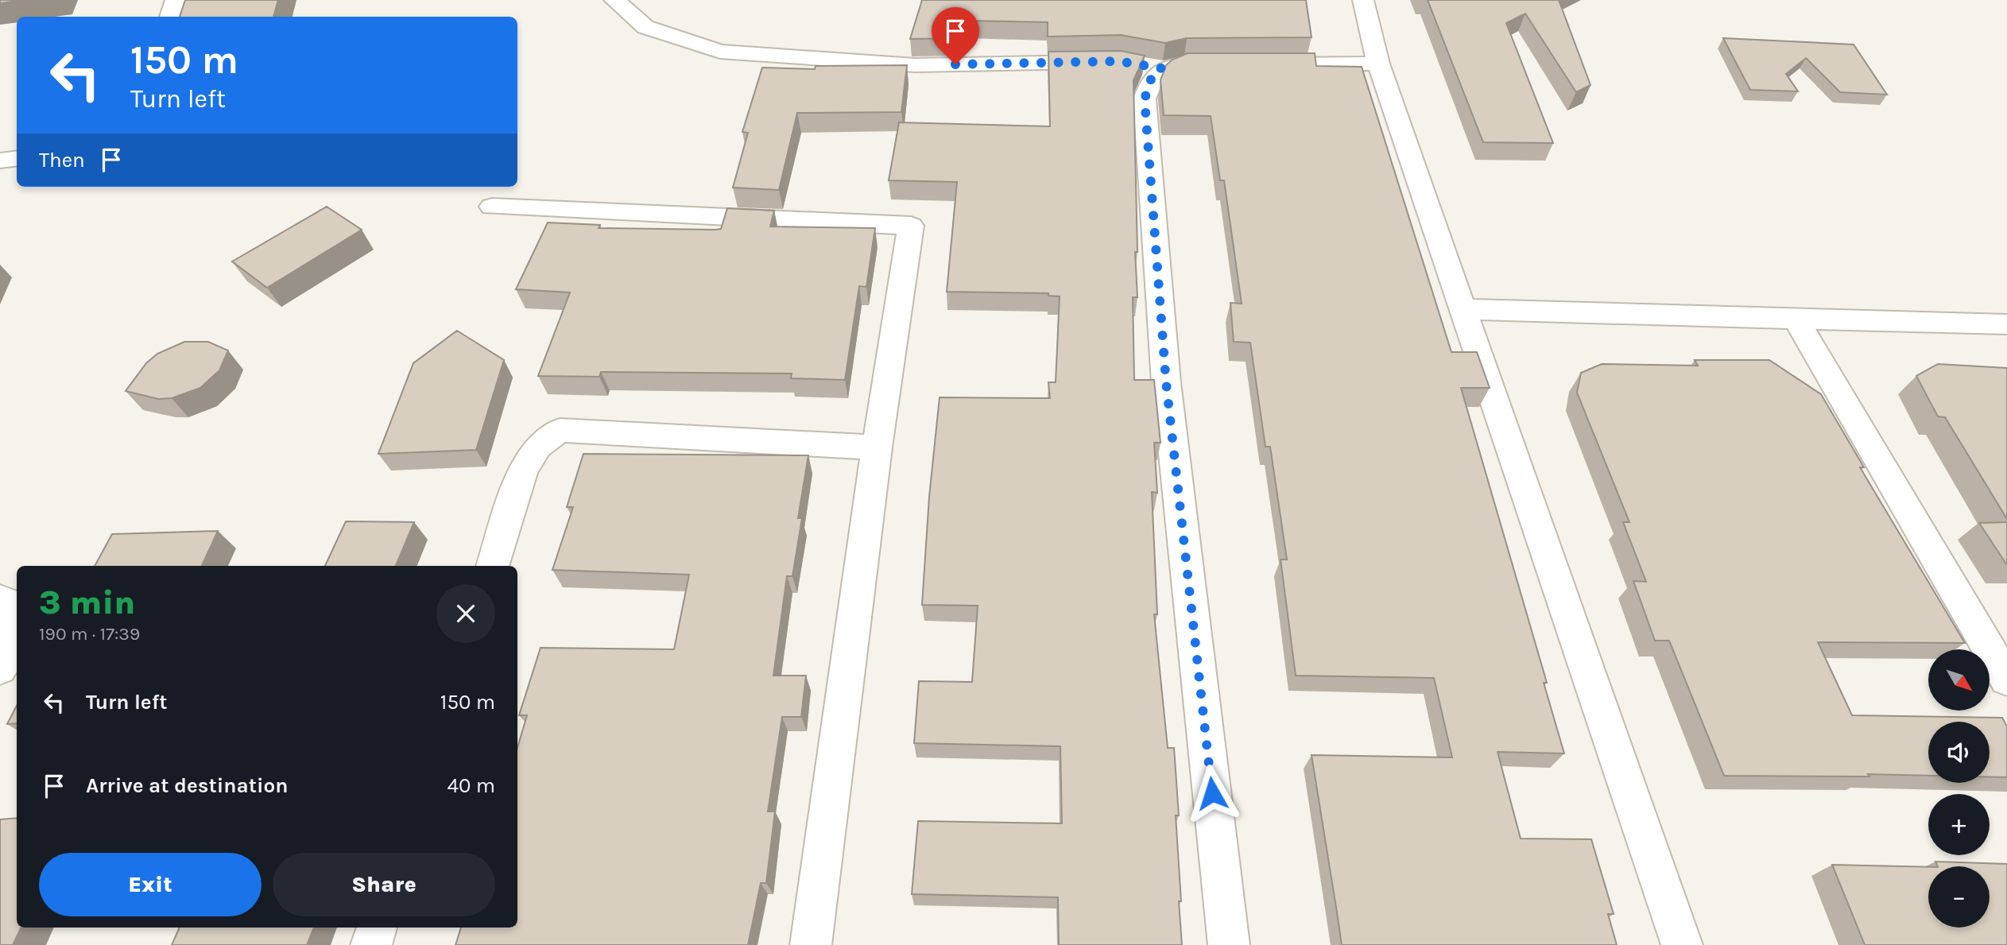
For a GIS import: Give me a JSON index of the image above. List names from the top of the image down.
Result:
{
  "north": "bottom right",
  "page": {
    "turn": ["150 m", "Turn left"],
    "then": "Then",
    "heading": ["3 min", "190 m · 17:39"],
    "map_buttons": ["+", "−"],
    "list": [
      {
        "name": "Turn left",
        "value": "150 m"
      },
      {
        "name": "Arrive at destination",
        "value": "40 m"
      }
    ],
    "buttons": ["Exit", "Share"]
  }
}
